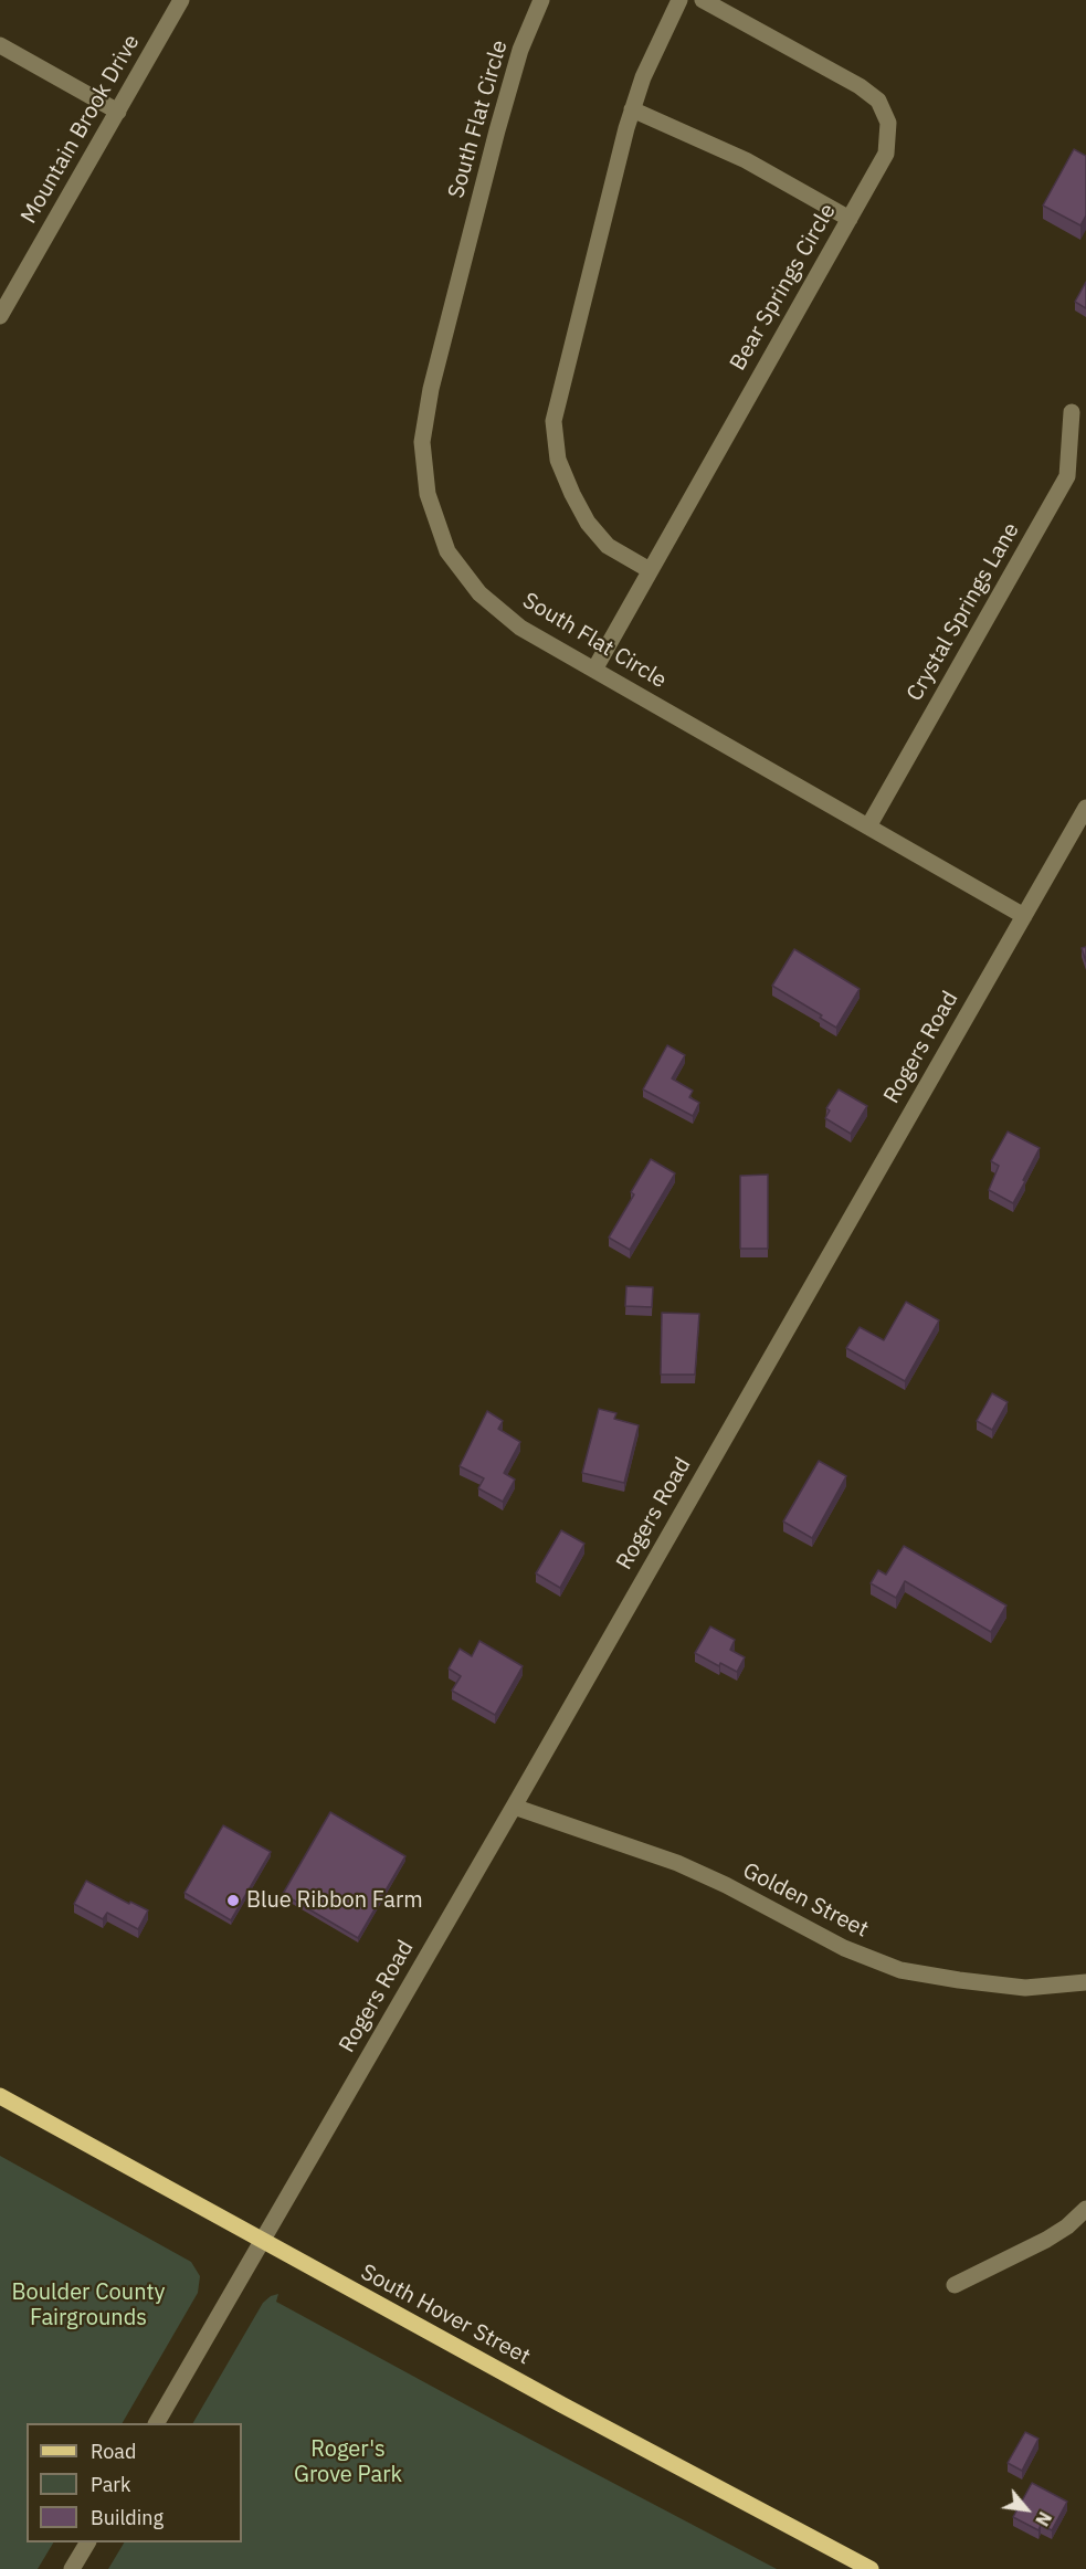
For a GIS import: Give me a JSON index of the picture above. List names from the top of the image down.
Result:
{
  "streets": {
    "main road": ["South Hover Street"],
    "street": [
      "South Flat Circle",
      "Mountain Brook Drive",
      "Bear Springs Circle",
      "Crystal Springs Lane",
      "Rogers Road",
      "Golden Street"
    ]
  },
  "crossings": [
    ["South Flat Circle", "Bear Springs Circle"],
    ["South Flat Circle", "Crystal Springs Lane"],
    ["South Flat Circle", "Rogers Road"],
    ["Rogers Road", "Golden Street"],
    ["Rogers Road", "South Hover Street"]
  ],
  "parks": ["Boulder County Fairgrounds", "Roger's Grove Park"],
  "places": ["Blue Ribbon Farm"],
  "legend": ["Road", "Park", "Building"],
  "north": "bottom right"
}
